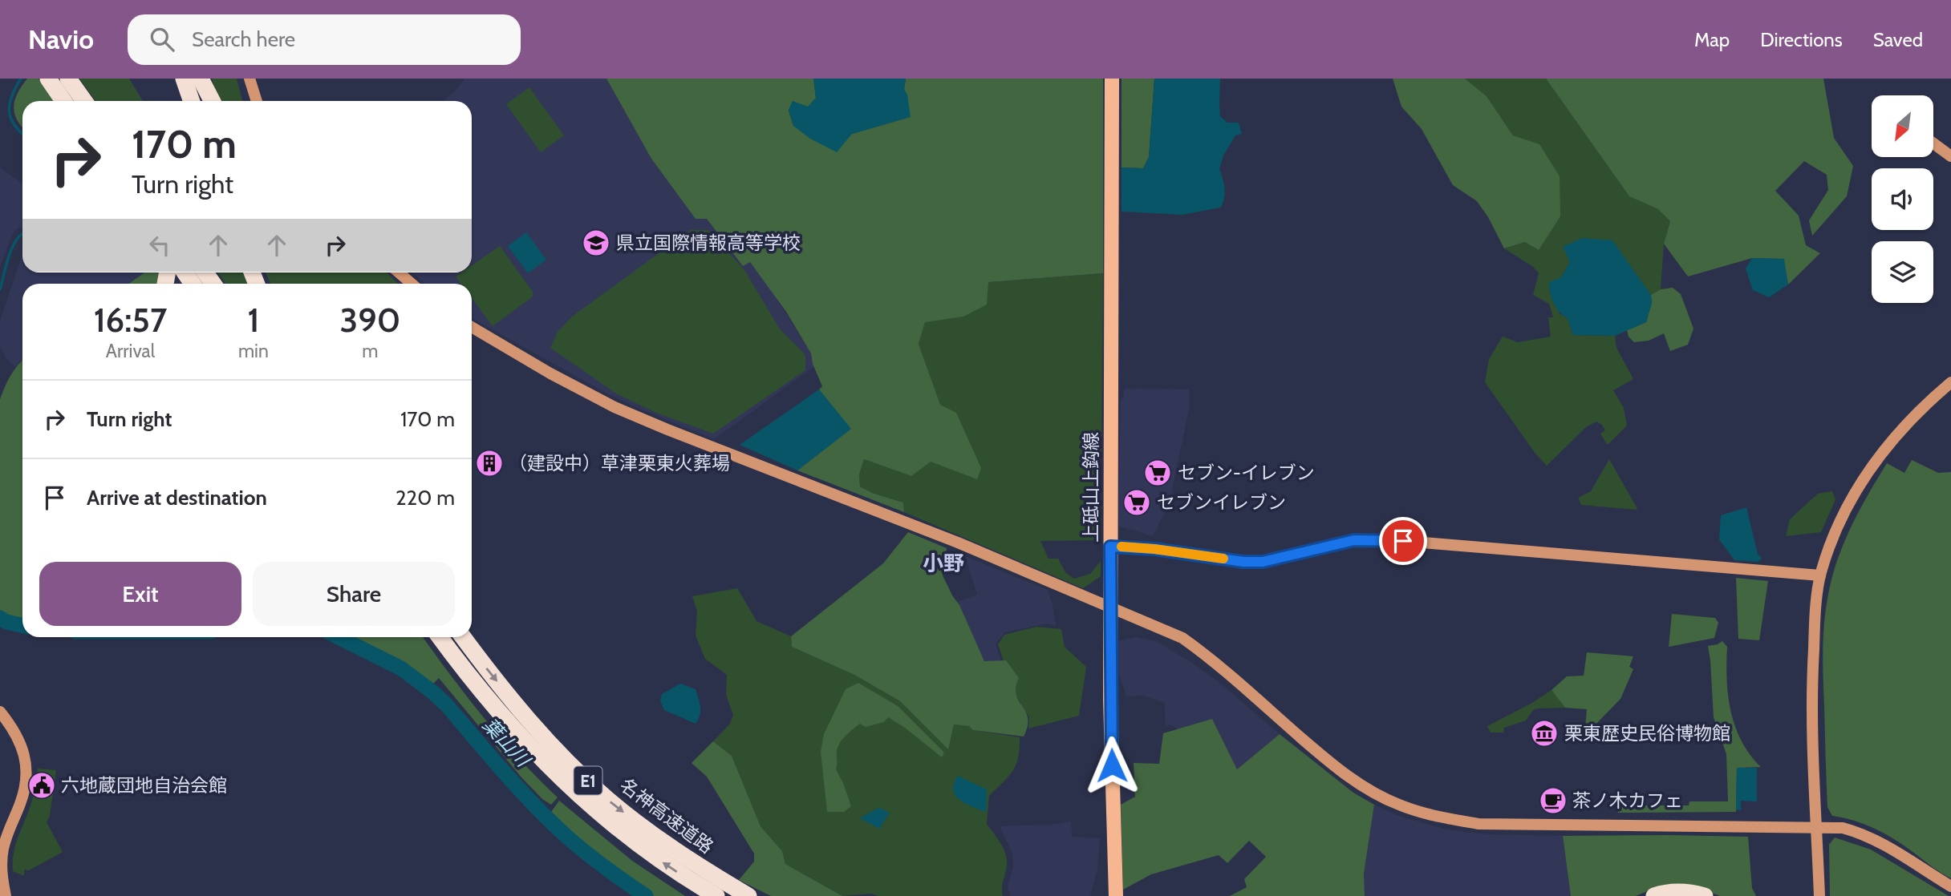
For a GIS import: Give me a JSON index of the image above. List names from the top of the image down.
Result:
{
  "streets": {
    "highway": ["E1", "名神高速道路"],
    "main road": ["上砥山上鈎線"]
  },
  "districts": ["小野"],
  "water": ["葉山川"],
  "places": {
    "school or university": ["県立国際情報高等学校"],
    "building": ["（建設中）草津栗東火葬場"],
    "supermarket": ["セブン-イレブン", "セブンイレブン"],
    "museum": ["栗東歴史民俗博物館"],
    "public building": ["六地蔵団地自治会館"],
    "cafe": ["茶ノ木カフェ"]
  },
  "north": "bottom left",
  "page": {
    "header": "Navio",
    "search": "Search here",
    "nav": ["Map", "Directions", "Saved"],
    "turn": ["170 m", "Turn right"],
    "eta": [
      "16:57",
      "Arrival",
      "1",
      "min",
      "390",
      "m"
    ],
    "list": [
      {
        "name": "Turn right",
        "value": "170 m"
      },
      {
        "name": "Arrive at destination",
        "value": "220 m"
      }
    ],
    "buttons": ["Exit", "Share"]
  }
}
